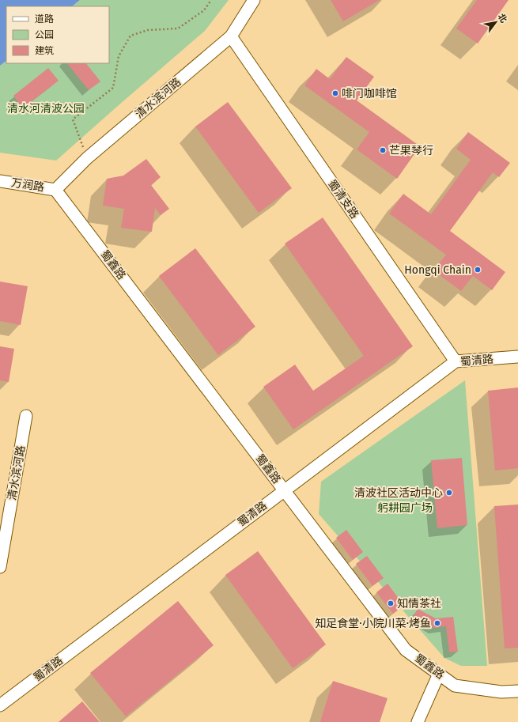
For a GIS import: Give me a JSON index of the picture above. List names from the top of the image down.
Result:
{
  "streets": {
    "street": [
      "清水滨河路",
      "万润路",
      "蜀清支路",
      "蜀鑫路",
      "蜀清路"
    ]
  },
  "crossings": [
    ["清水滨河路", "万润路"],
    ["清水滨河路", "蜀清支路"],
    ["清水滨河路", "蜀鑫路"],
    ["万润路", "蜀鑫路"],
    ["蜀清支路", "蜀清路"],
    ["蜀鑫路", "蜀清路"]
  ],
  "parks": ["清水河清波公园", "躬耕园广场"],
  "places": [
    "啡门咖啡馆",
    "芒果琴行",
    "Hongqi Chain",
    "清波社区活动中心",
    "知情茶社",
    "知足食堂·小院川菜·烤鱼"
  ],
  "legend": ["道路", "公园", "建筑"],
  "north": "top right"
}
